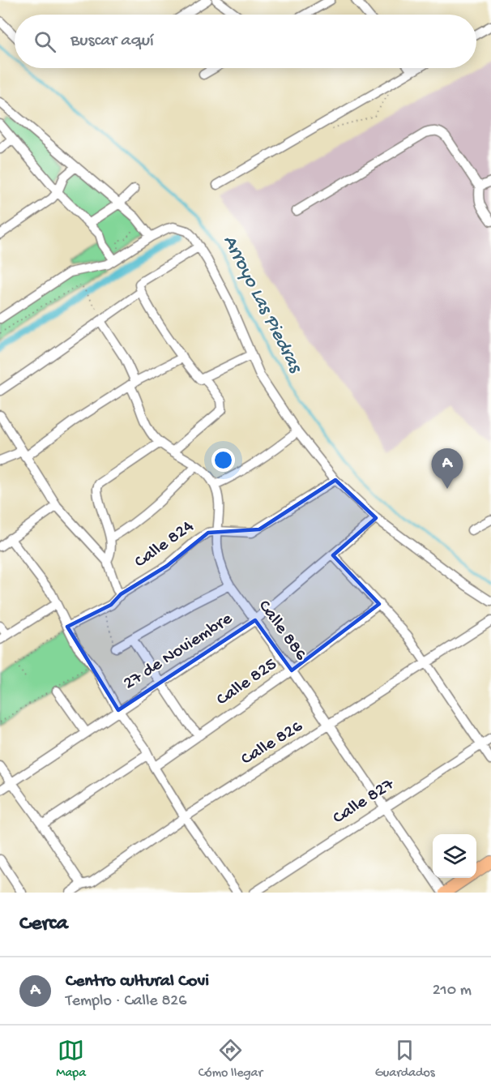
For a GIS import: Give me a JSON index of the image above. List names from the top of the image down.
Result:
{
  "streets": {
    "street": [
      "Calle 824",
      "Calle 886",
      "27 de Noviembre",
      "Calle 825",
      "Calle 826",
      "Calle 827"
    ]
  },
  "crossings": [
    ["Calle 824", "Calle 886"],
    ["Calle 886", "27 de Noviembre"],
    ["Calle 886", "Calle 825"],
    ["Calle 886", "Calle 826"],
    ["Calle 886", "Calle 827"]
  ],
  "water": ["Arroyo Las Piedras"],
  "page": {
    "search": "Buscar aquí",
    "pins": "A",
    "heading": "Cerca",
    "list": [
      {
        "mark": "A",
        "name": "Centro cultural Covi",
        "note": "Templo · Calle 826",
        "value": "210 m"
      }
    ],
    "nav": ["Mapa", "Cómo llegar", "Guardados"]
  }
}
